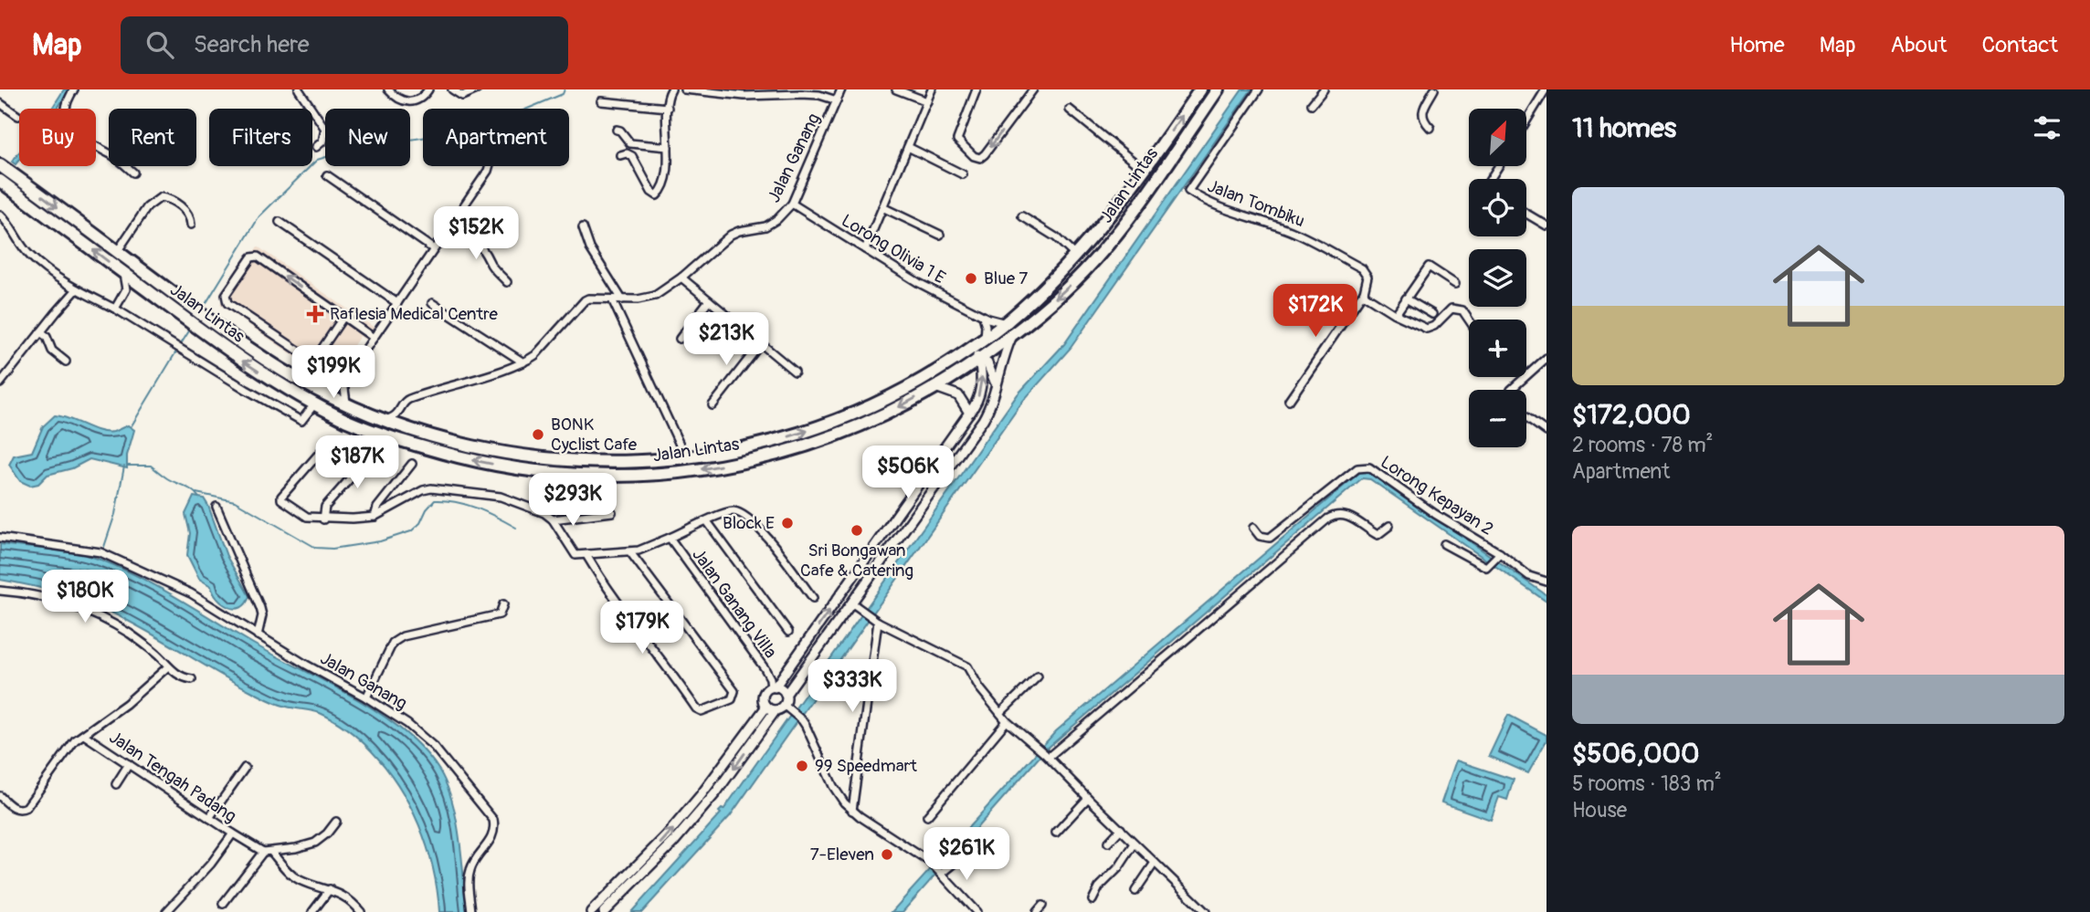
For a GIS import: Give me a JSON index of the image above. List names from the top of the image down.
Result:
{
  "streets": {
    "highway": ["Jalan Lintas"],
    "street": [
      "Jalan Ganang",
      "Jalan Tombiku",
      "Lorong Olivia 1 E",
      "Lorong Kepayan 2",
      "Jalan Ganang Villa",
      "Jalan Tengah Padang"
    ]
  },
  "crossings": [
    ["Jalan Ganang", "Jalan Lintas"],
    ["Jalan Ganang", "Lorong Olivia 1 E"],
    ["Jalan Lintas", "Lorong Olivia 1 E"]
  ],
  "places": {
    "other": [
      "Blue 7",
      "BONK Cyclist Cafe",
      "Block E",
      "Sri Bongawan Cafe & Catering",
      "99 Speedmart",
      "7-Eleven"
    ],
    "health": ["Raflesia Medical Centre"]
  },
  "north": "top right",
  "page": {
    "header": "Map",
    "search": "Search here",
    "nav": [
      "Home",
      "Map",
      "About",
      "Contact"
    ],
    "heading": "11 homes",
    "map_buttons": ["+", "−"],
    "chip": [
      "Buy",
      "Rent",
      "Filters",
      "New",
      "Apartment"
    ],
    "list": [
      {
        "name": "$172,000",
        "note": "2 rooms · 78 m² · Apartment"
      },
      {
        "name": "$506,000",
        "note": "5 rooms · 183 m² · House"
      }
    ],
    "price": [
      "$152K",
      "$172K",
      "$213K",
      "$199K",
      "$187K",
      "$506K",
      "$293K",
      "$180K",
      "$179K",
      "$333K",
      "$261K"
    ]
  }
}
